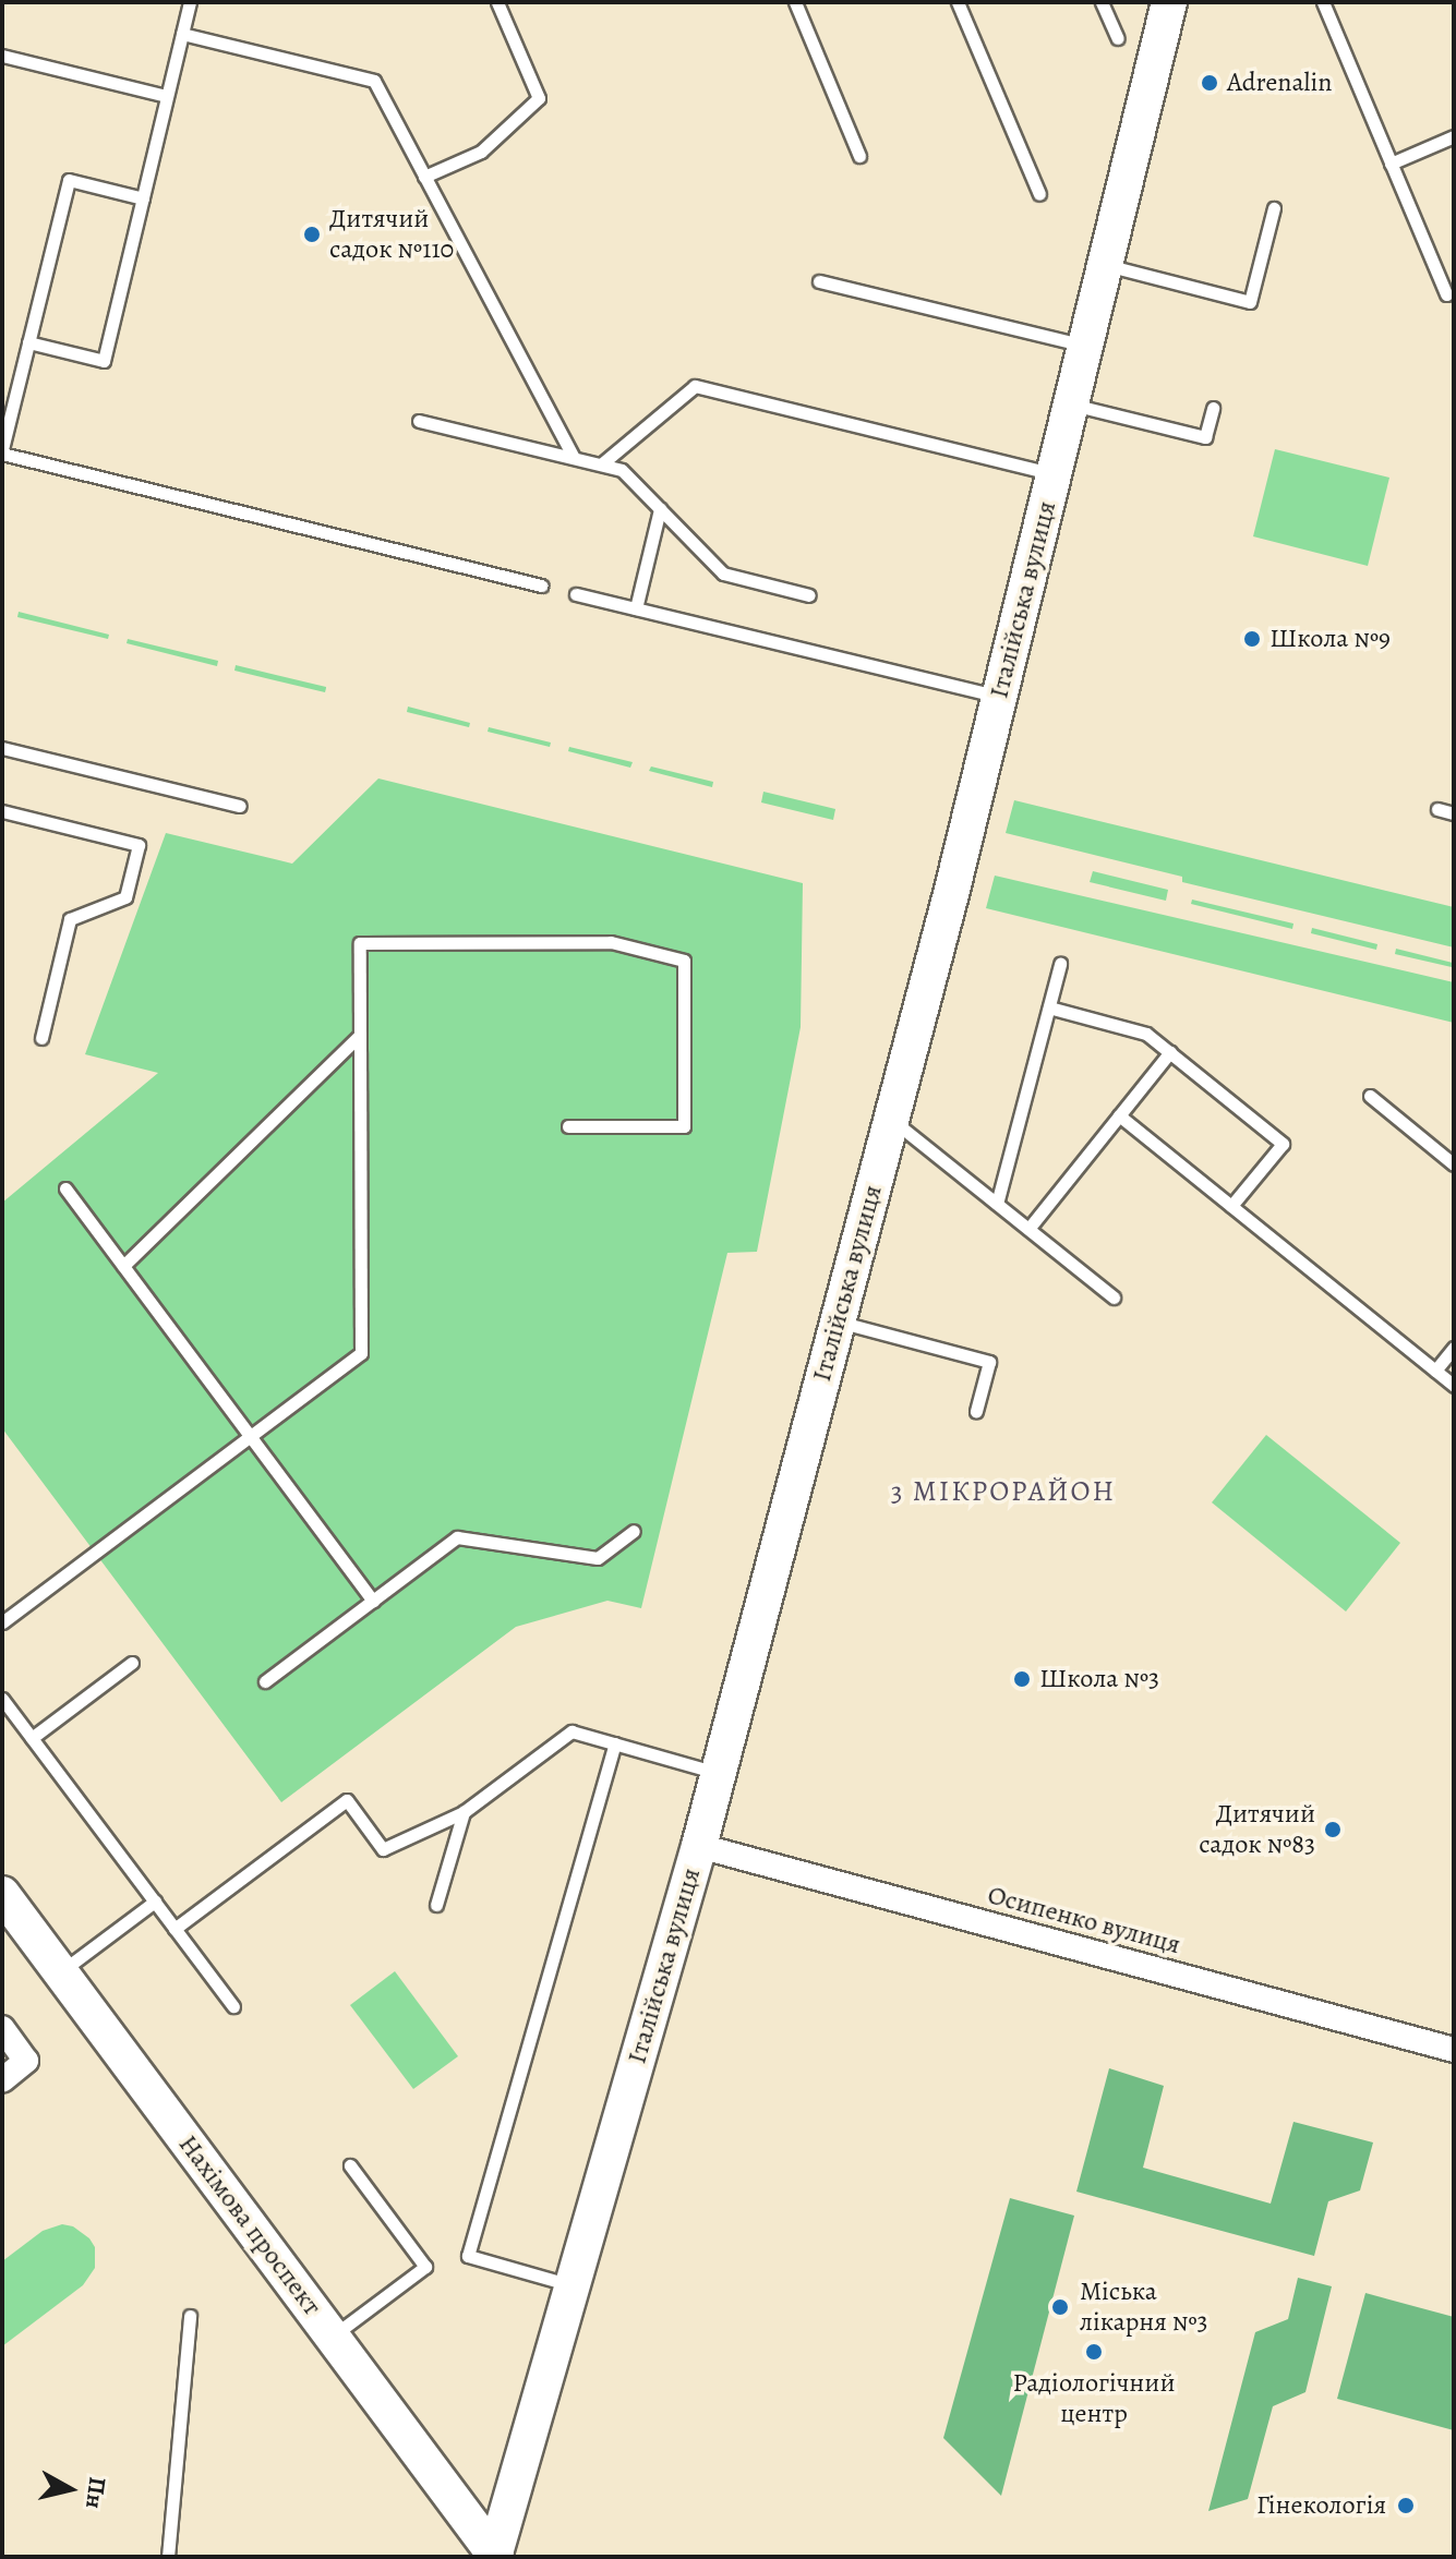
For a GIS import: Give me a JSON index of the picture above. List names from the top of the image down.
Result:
{
  "streets": {
    "street": ["Італійська вулиця", "Осипенко вулиця", "Нахімова проспект"]
  },
  "crossings": [
    ["Італійська вулиця", "Осипенко вулиця"],
    ["Італійська вулиця", "Нахімова проспект"]
  ],
  "districts": ["3 МІКРОРАЙОН"],
  "places": [
    "Adrenalin",
    "Дитячий садок №110",
    "Школа №9",
    "Школа №3",
    "Дитячий садок №83",
    "Міська лікарня №3",
    "Радіологічний центр",
    "Гінекологія"
  ],
  "north": "right"
}
